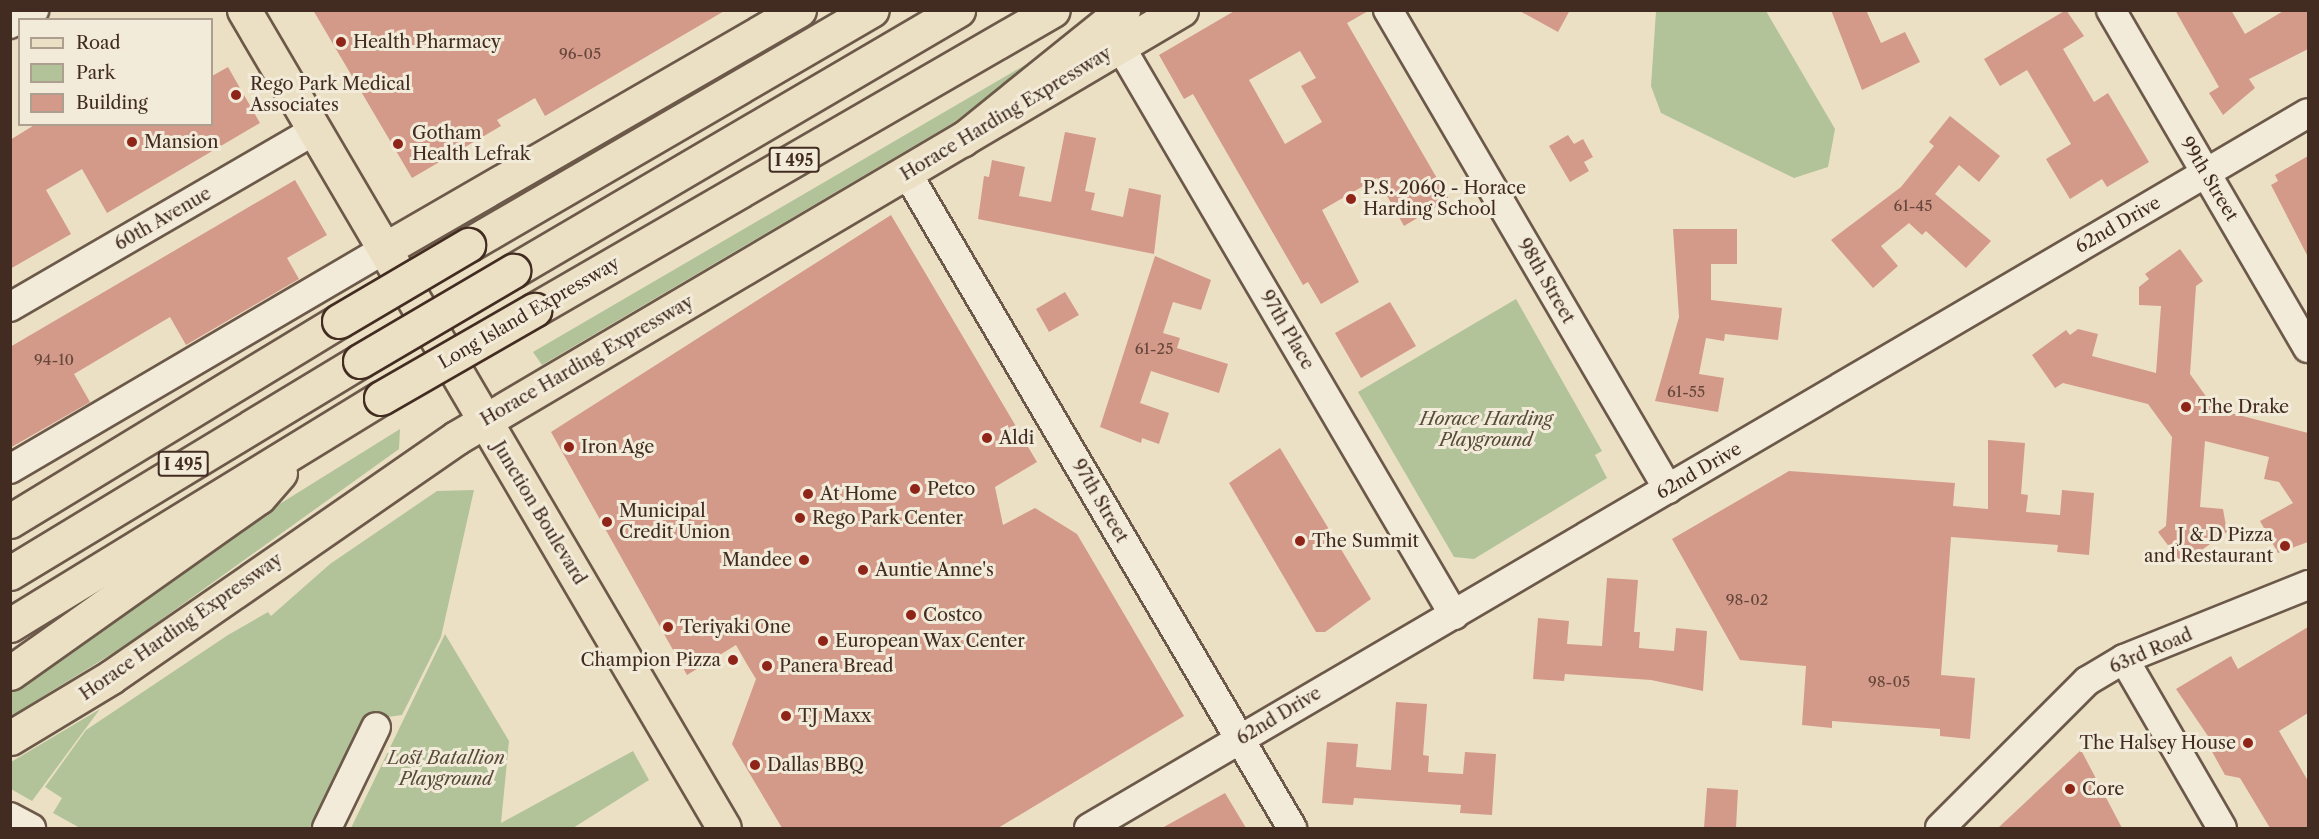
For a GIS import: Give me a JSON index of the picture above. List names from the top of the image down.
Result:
{
  "streets": {
    "main road": [
      "Horace Harding Expressway",
      "I 495",
      "Long Island Expressway",
      "Junction Boulevard"
    ],
    "street": [
      "99th Street",
      "60th Avenue",
      "62nd Drive",
      "98th Street",
      "97th Place",
      "97th Street",
      "63rd Road"
    ]
  },
  "crossings": [
    ["Horace Harding Expressway", "97th Place"],
    ["Horace Harding Expressway", "97th Street"],
    ["Horace Harding Expressway", "Junction Boulevard"],
    ["99th Street", "62nd Drive"],
    ["60th Avenue", "Junction Boulevard"],
    ["62nd Drive", "98th Street"],
    ["62nd Drive", "97th Place"],
    ["62nd Drive", "97th Street"]
  ],
  "parks": ["Horace Harding Playground", "Lost Batallion Playground"],
  "places": [
    "Health Pharmacy",
    "Rego Park Medical Associates",
    "Mansion",
    "Gotham Health Lefrak",
    "P.S. 206Q - Horace Harding School",
    "The Drake",
    "Aldi",
    "Iron Age",
    "Petco",
    "At Home",
    "Rego Park Center",
    "Municipal Credit Union",
    "The Summit",
    "J & D Pizza and Restaurant",
    "Mandee",
    "Auntie Anne's",
    "Costco",
    "Teriyaki One",
    "European Wax Center",
    "Champion Pizza",
    "Panera Bread",
    "TJ Maxx",
    "The Halsey House",
    "Dallas BBQ",
    "Core"
  ],
  "house_numbers": [
    "96-05",
    "61-45",
    "61-25",
    "94-10",
    "61-55",
    "98-02",
    "98-05"
  ],
  "legend": ["Road", "Park", "Building"]
}
